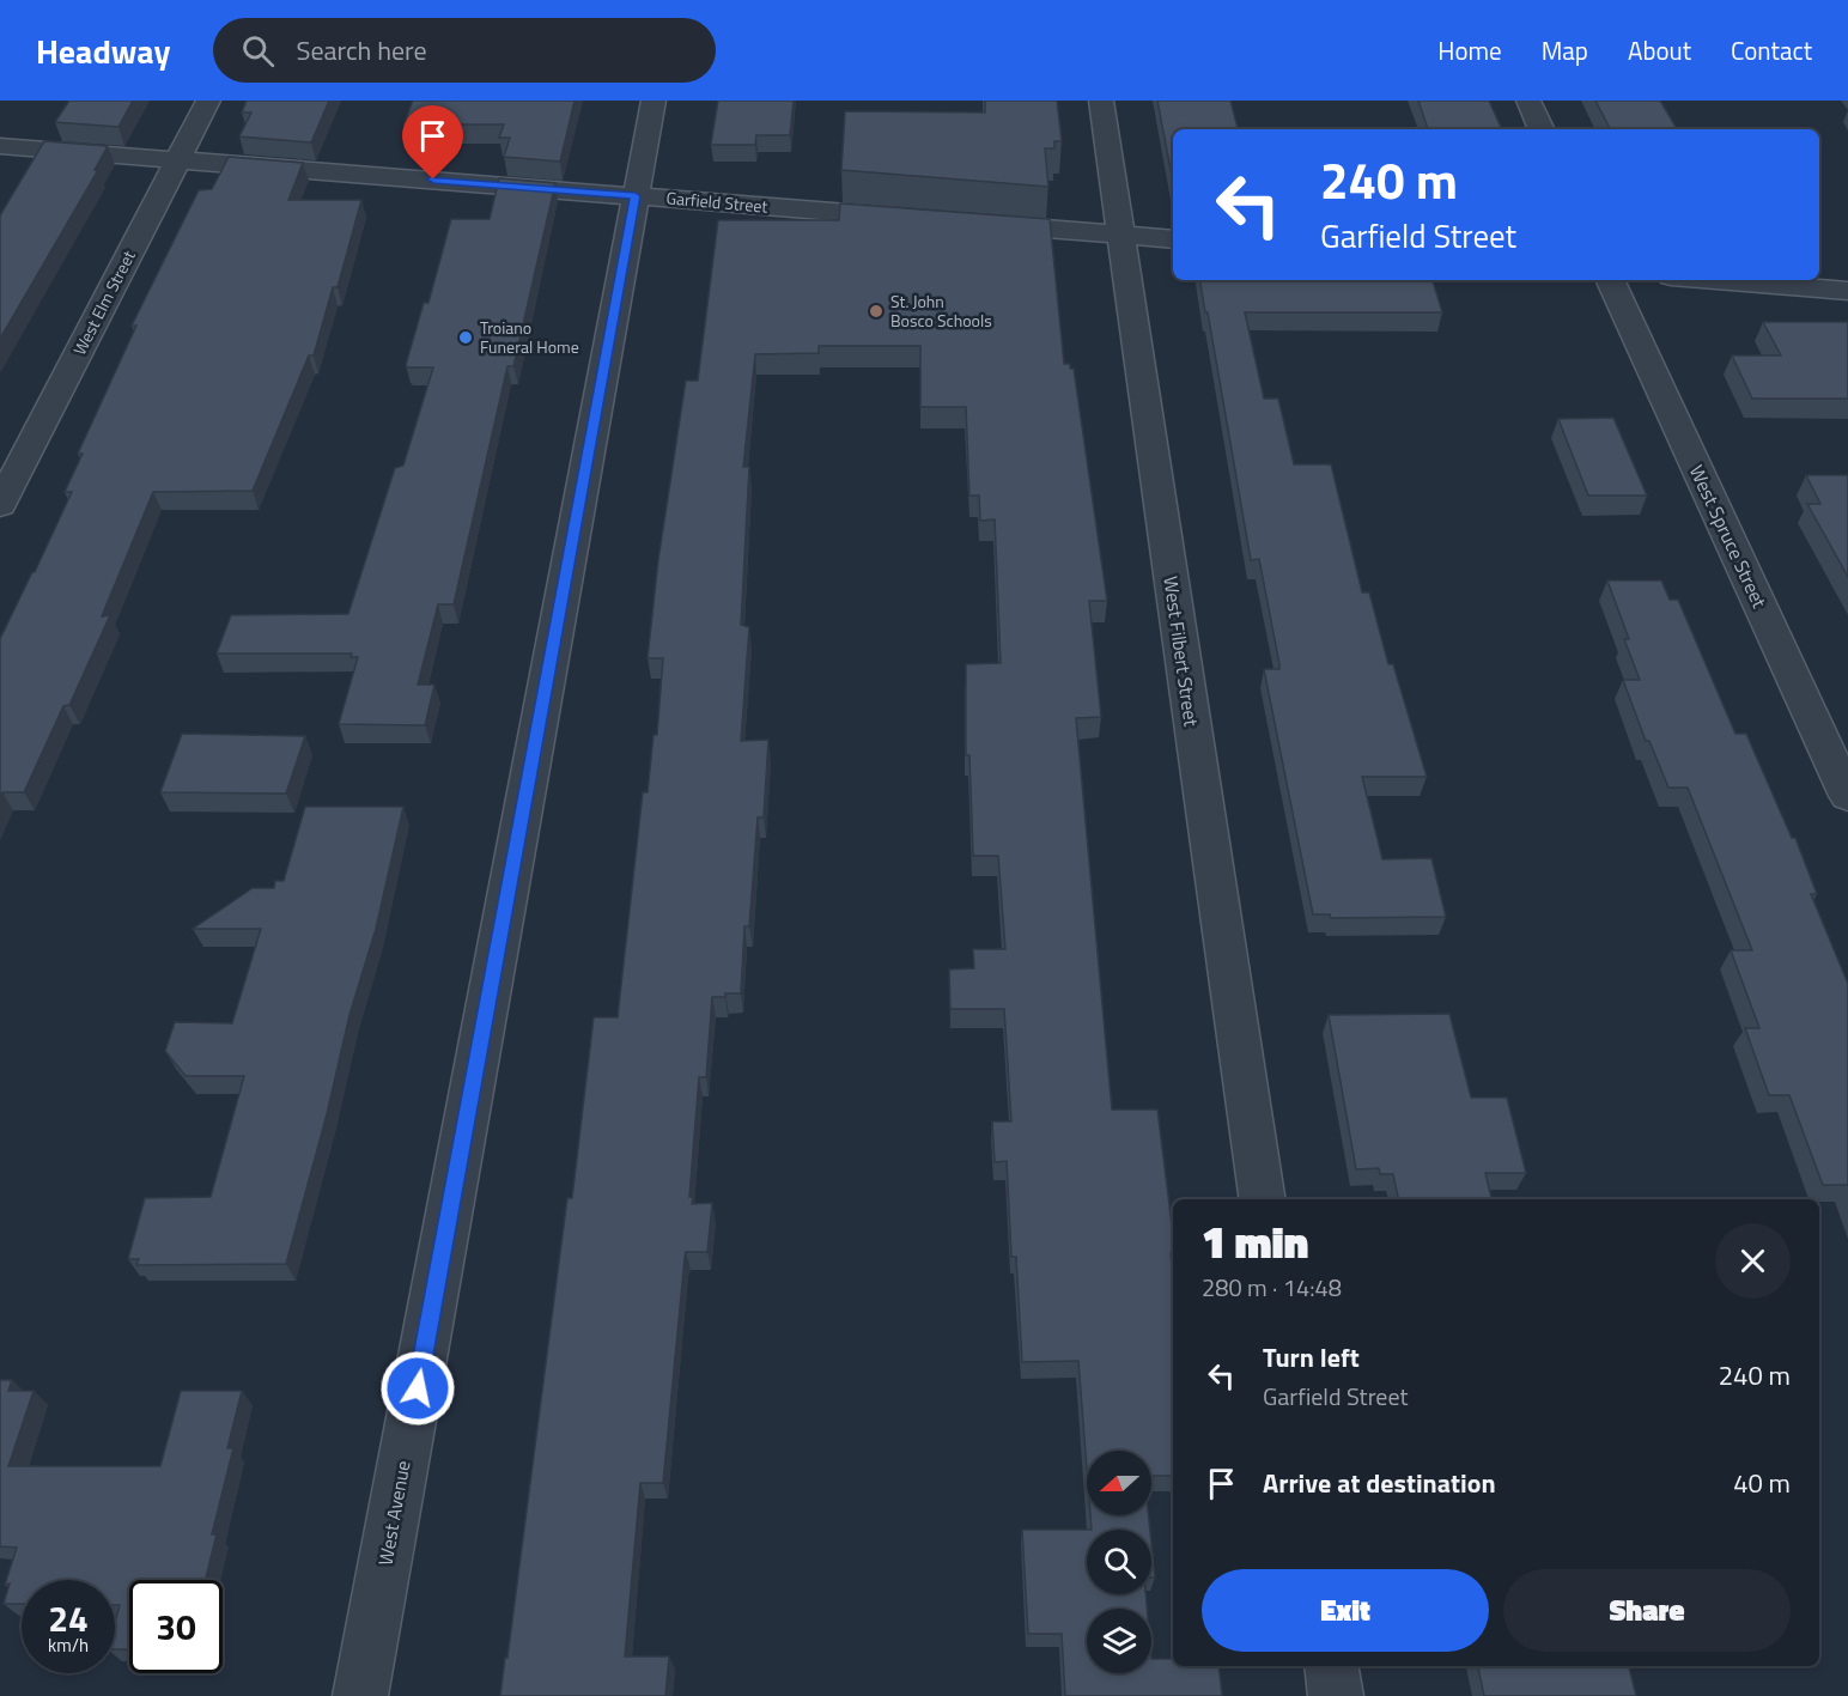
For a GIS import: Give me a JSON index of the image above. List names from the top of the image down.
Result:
{
  "streets": {
    "street": [
      "Garfield Street",
      "West Elm Street",
      "West Spruce Street",
      "West Filbert Street",
      "West Avenue"
    ]
  },
  "crossings": [
    ["Garfield Street", "West Elm Street"],
    ["Garfield Street", "West Avenue"]
  ],
  "places": ["St. John Bosco Schools", "Troiano Funeral Home"],
  "north": "left",
  "page": {
    "header": "Headway",
    "search": "Search here",
    "nav": [
      "Home",
      "Map",
      "About",
      "Contact"
    ],
    "turn": ["240 m", "Garfield Street"],
    "heading": ["1 min", "280 m · 14:48"],
    "list": [
      {
        "name": "Turn left",
        "note": "Garfield Street",
        "value": "240 m"
      },
      {
        "name": "Arrive at destination",
        "value": "40 m"
      }
    ],
    "buttons": ["Exit", "Share"],
    "speed": "24 km/h",
    "limit": "30"
  }
}
